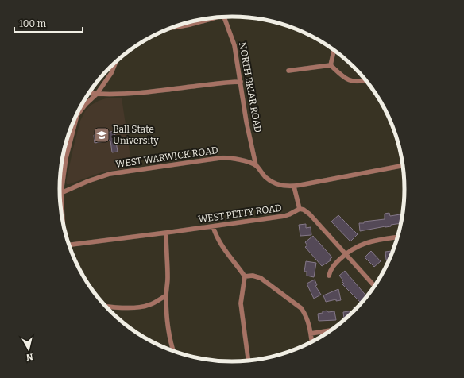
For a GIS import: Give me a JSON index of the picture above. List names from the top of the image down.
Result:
{
  "streets": {
    "street": ["NORTH BRIAR ROAD", "WEST WARWICK ROAD", "WEST PETTY ROAD"]
  },
  "crossings": [
    ["NORTH BRIAR ROAD", "WEST WARWICK ROAD"]
  ],
  "places": {
    "school or university": ["Ball State University"]
  },
  "scale_bar": "100 m",
  "north": "bottom"
}
